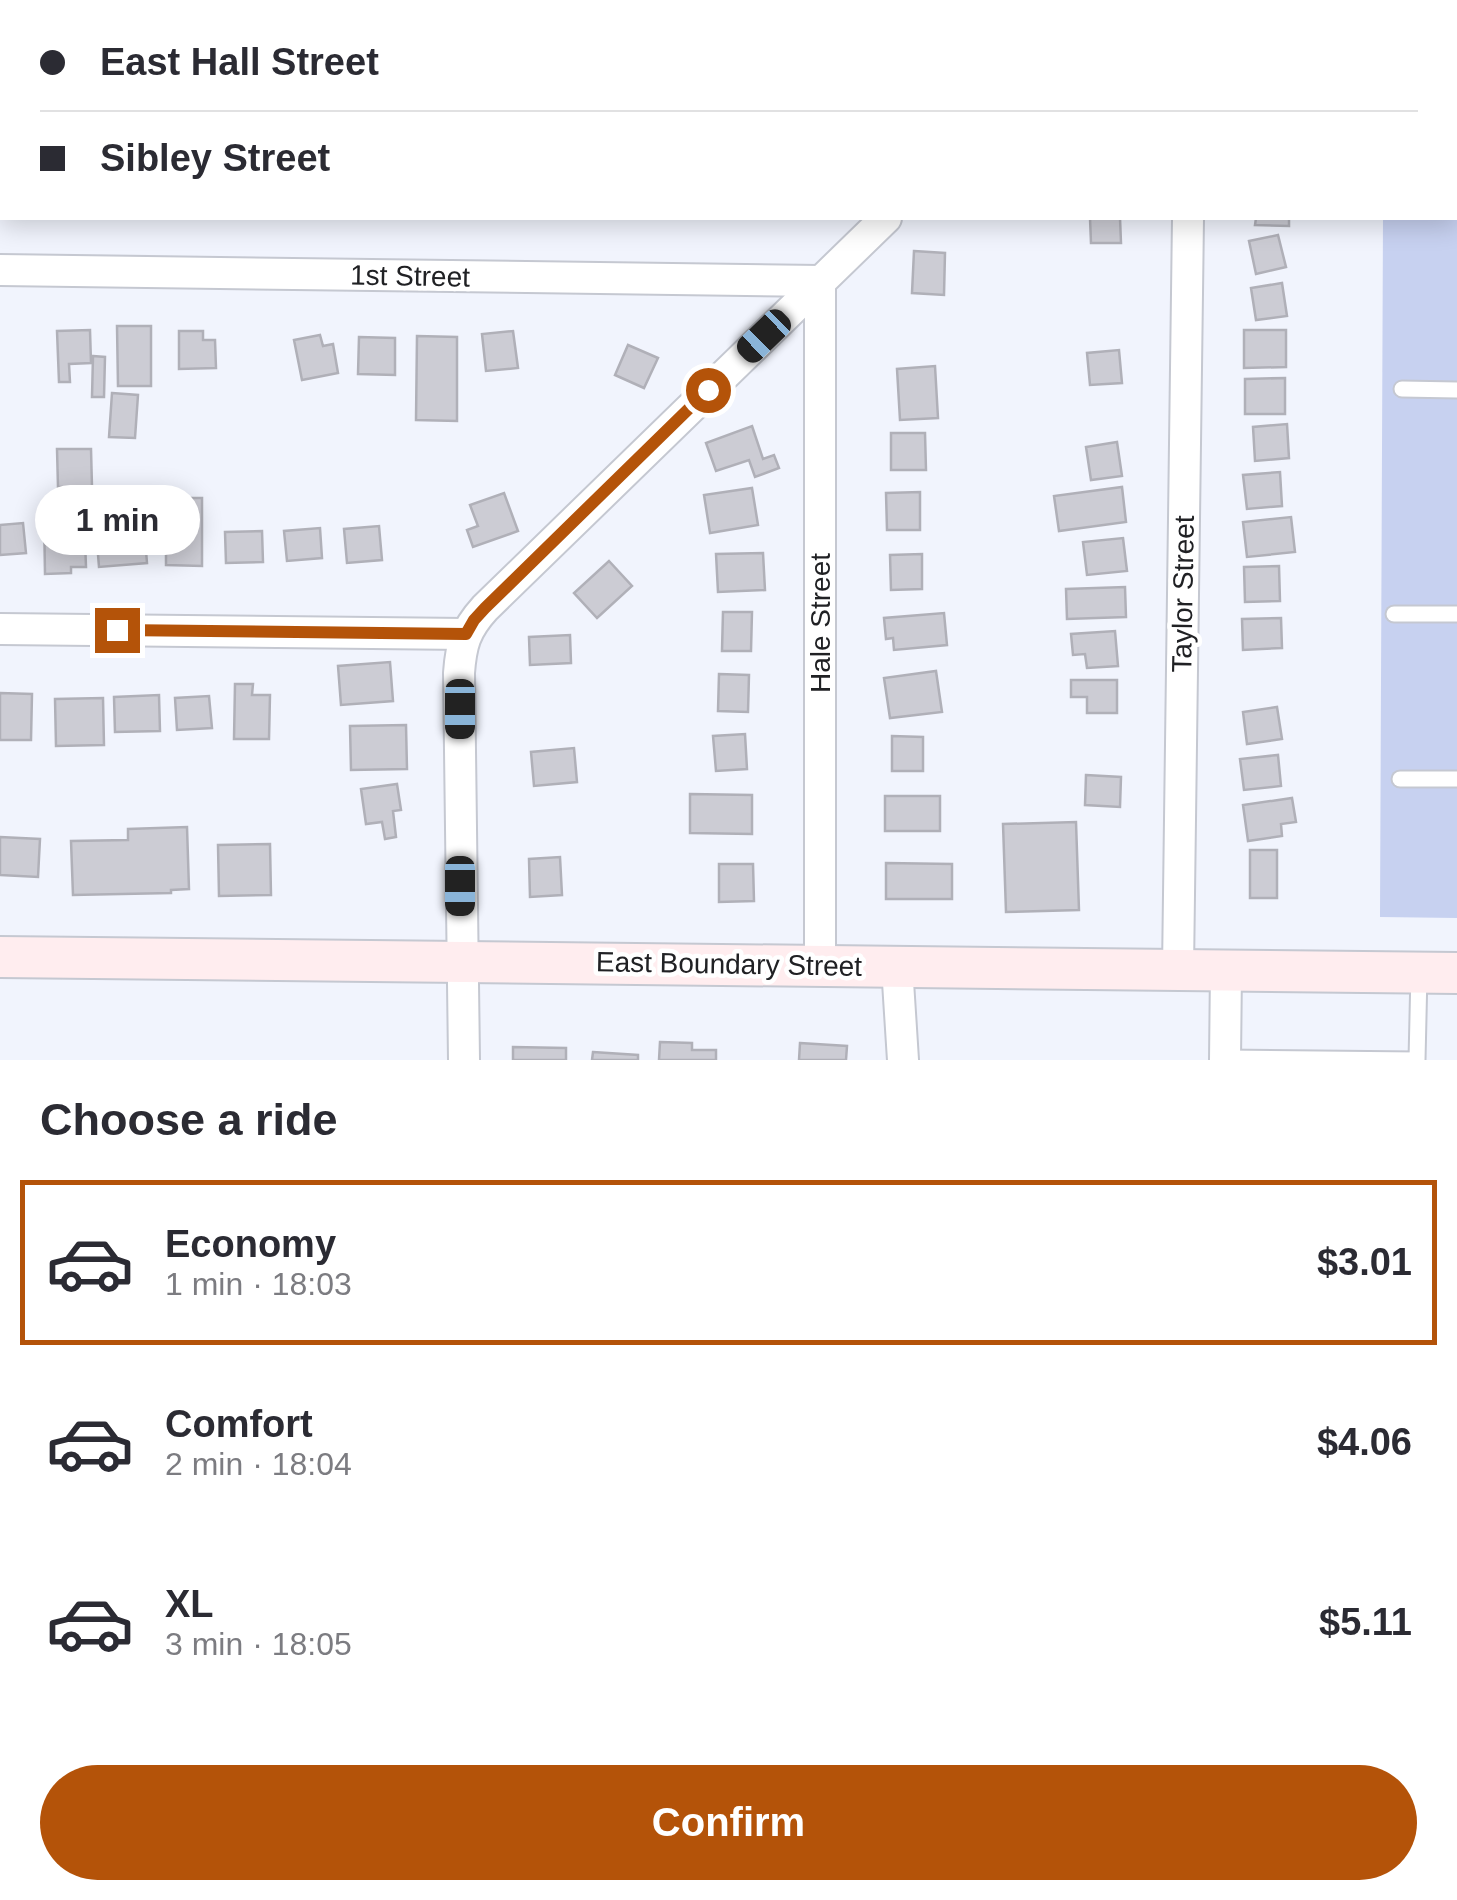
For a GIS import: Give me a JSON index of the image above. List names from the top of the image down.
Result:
{
  "streets": {
    "main road": ["East Boundary Street"],
    "street": ["1st Street", "Taylor Street", "Hale Street"]
  },
  "crossings": [
    ["1st Street", "Hale Street"],
    ["Taylor Street", "East Boundary Street"],
    ["Hale Street", "East Boundary Street"]
  ],
  "page": {
    "banner": ["East Hall Street", "Sibley Street"],
    "bubble": "1 min",
    "heading": "Choose a ride",
    "list": [
      {
        "name": "Economy",
        "note": "1 min · 18:03",
        "value": "$3.01"
      },
      {
        "name": "Comfort",
        "note": "2 min · 18:04",
        "value": "$4.06"
      },
      {
        "name": "XL",
        "note": "3 min · 18:05",
        "value": "$5.11"
      }
    ],
    "buttons": "Confirm"
  }
}
